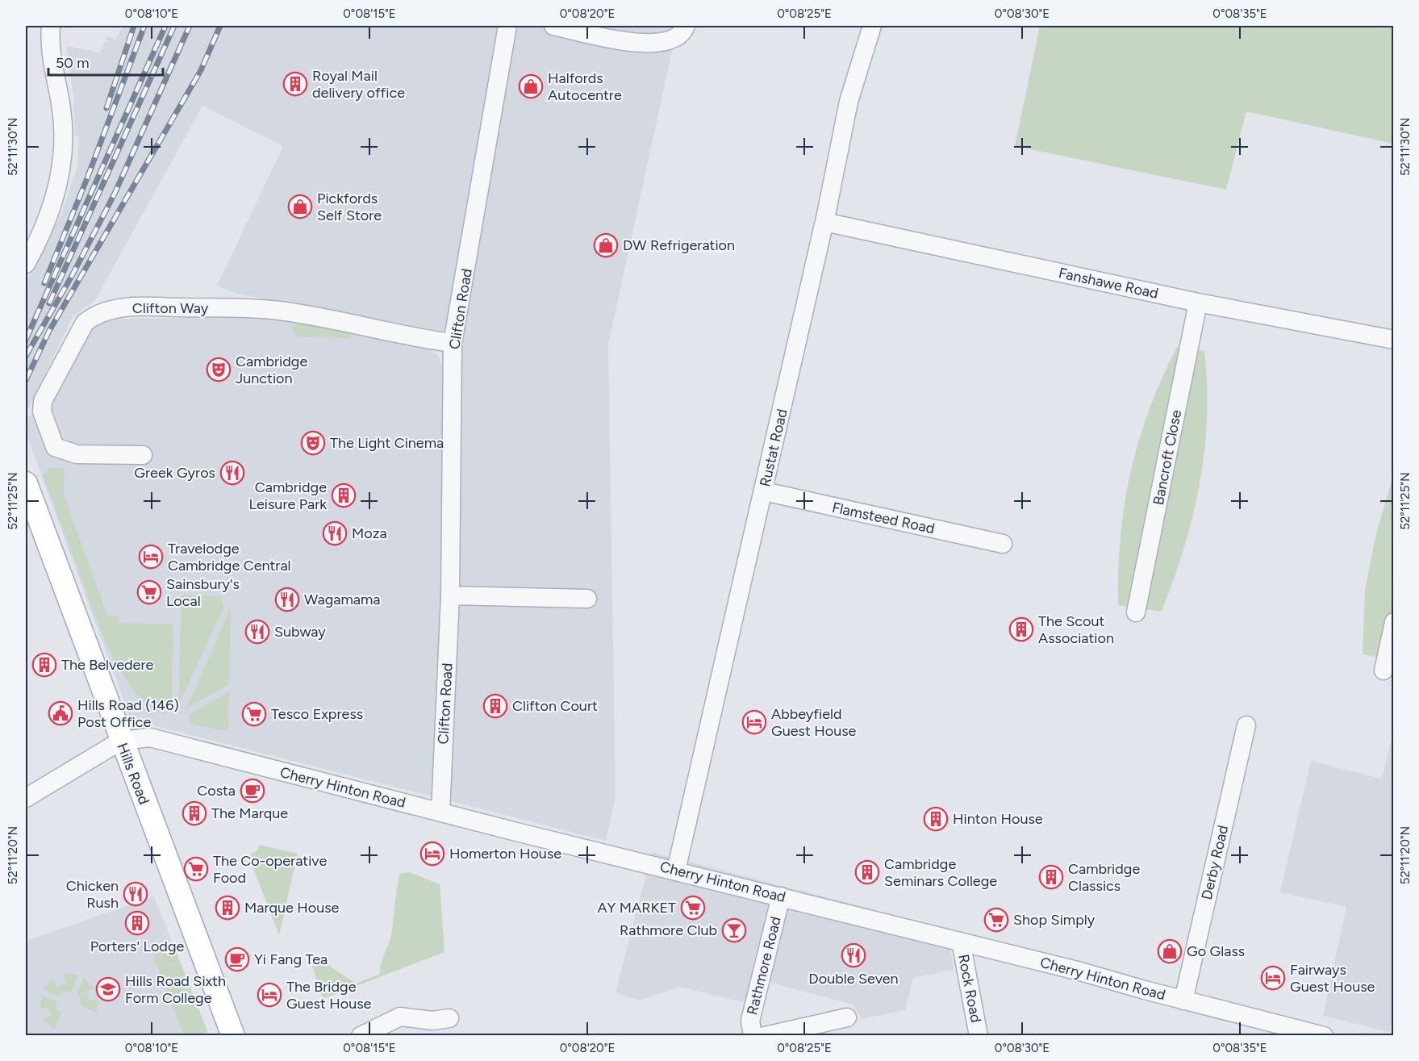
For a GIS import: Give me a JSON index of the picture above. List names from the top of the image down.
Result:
{
  "streets": {
    "main road": ["Hills Road"],
    "street": [
      "Fanshawe Road",
      "Clifton Way",
      "Clifton Road",
      "Rustat Road",
      "Bancroft Close",
      "Flamsteed Road",
      "Cherry Hinton Road",
      "Derby Road",
      "Rathmore Road",
      "Rock Road"
    ]
  },
  "crossings": [
    ["Fanshawe Road", "Rustat Road"],
    ["Fanshawe Road", "Bancroft Close"],
    ["Clifton Way", "Clifton Road"],
    ["Clifton Road", "Cherry Hinton Road"],
    ["Rustat Road", "Flamsteed Road"],
    ["Rustat Road", "Cherry Hinton Road"],
    ["Hills Road", "Cherry Hinton Road"],
    ["Cherry Hinton Road", "Derby Road"],
    ["Cherry Hinton Road", "Rathmore Road"],
    ["Cherry Hinton Road", "Rock Road"]
  ],
  "places": {
    "building": [
      "Royal Mail delivery office",
      "Cambridge Leisure Park",
      "The Scout Association",
      "The Belvedere",
      "Clifton Court",
      "The Marque",
      "Hinton House",
      "Cambridge Seminars College",
      "Cambridge Classics",
      "Marque House",
      "Porters' Lodge"
    ],
    "shop": [
      "Halfords Autocentre",
      "Pickfords Self Store",
      "DW Refrigeration",
      "Go Glass"
    ],
    "theatre": ["Cambridge Junction", "The Light Cinema"],
    "restaurant": [
      "Greek Gyros",
      "Moza",
      "Wagamama",
      "Subway",
      "Chicken Rush",
      "Double Seven"
    ],
    "hotel": [
      "Travelodge Cambridge Central",
      "Abbeyfield Guest House",
      "Homerton House",
      "Fairways Guest House",
      "The Bridge Guest House"
    ],
    "supermarket": [
      "Sainsbury's Local",
      "Tesco Express",
      "The Co-operative Food",
      "AY MARKET",
      "Shop Simply"
    ],
    "public building": ["Hills Road (146) Post Office"],
    "cafe": ["Costa", "Yi Fang Tea"],
    "bar": ["Rathmore Club"],
    "school or university": ["Hills Road Sixth Form College"]
  },
  "scale_bar": "50 m",
  "coordinates": [
    "0°08'10\"E",
    "0°08'15\"E",
    "0°08'20\"E",
    "0°08'25\"E",
    "0°08'30\"E",
    "0°08'35\"E",
    "52°11'30\"N",
    "52°11'25\"N",
    "52°11'20\"N"
  ]
}
